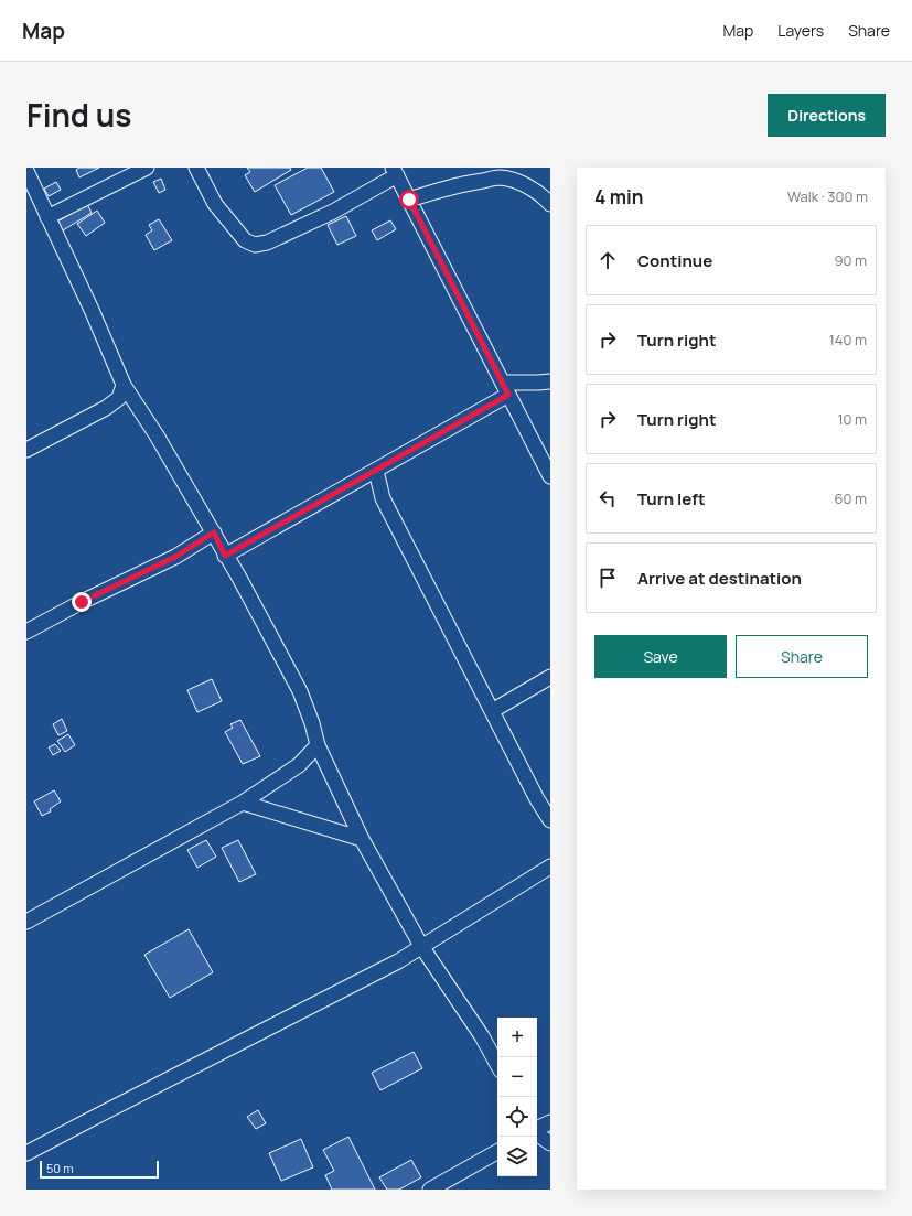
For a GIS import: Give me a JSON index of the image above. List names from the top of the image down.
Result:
{
  "scale_bar": "50 m",
  "page": {
    "header": "Map",
    "nav": ["Map", "Layers", "Share"],
    "title": "Find us",
    "buttons": [
      "Directions",
      ["Save", "Share"]
    ],
    "heading": ["4 min", "Walk · 300 m"],
    "list": [
      ["Continue", "90 m"],
      ["Turn right", "140 m"],
      ["Turn right", "10 m"],
      ["Turn left", "60 m"],
      "Arrive at destination"
    ],
    "map_buttons": ["+", "−"],
    "scale": "50 m"
  }
}
